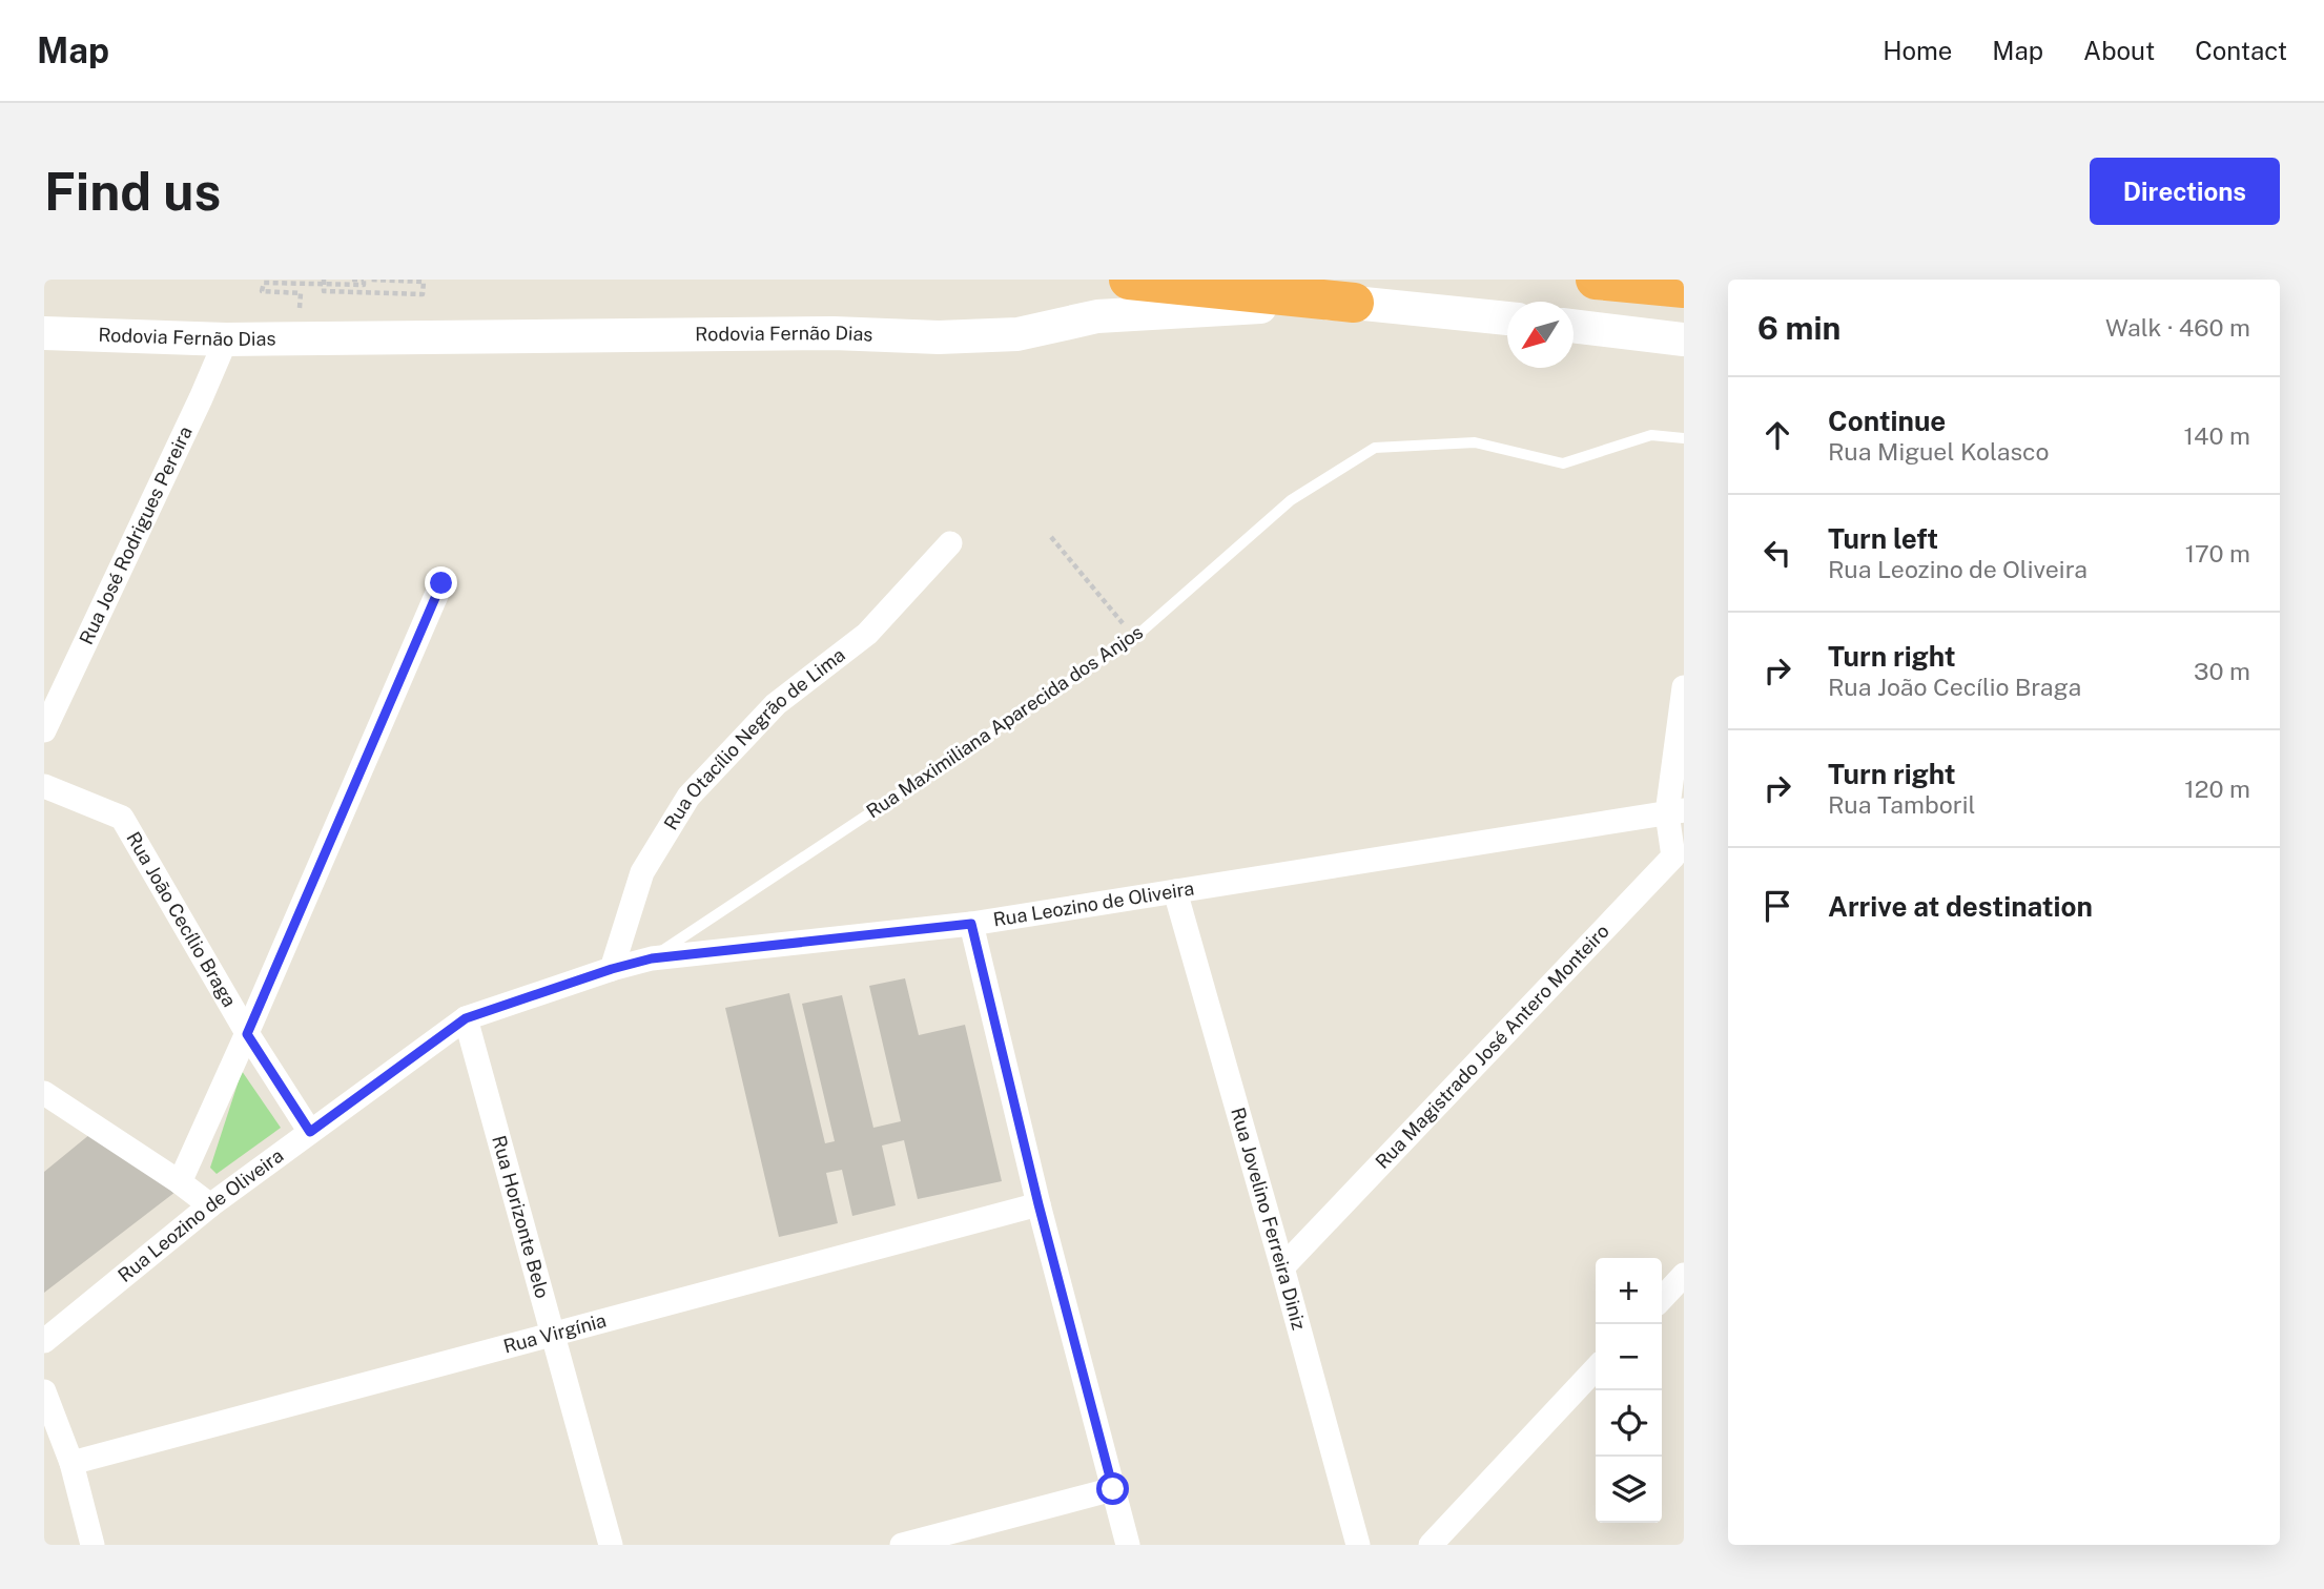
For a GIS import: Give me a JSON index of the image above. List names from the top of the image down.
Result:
{
  "streets": {
    "main road": ["Rodovia Fernão Dias"],
    "street": [
      "Rua José Rodrigues Pereira",
      "Rua Otacílio Negrão de Lima",
      "Rua Leozino de Oliveira",
      "Rua João Cecílio Braga",
      "Rua Magistrado José Antero Monteiro",
      "Rua Horizonte Belo",
      "Rua Jovelino Ferreira Diniz",
      "Rua Virgínia"
    ],
    "lane": ["Rua Maximiliana Aparecida dos Anjos"]
  },
  "crossings": [
    ["Rodovia Fernão Dias", "Rua José Rodrigues Pereira"],
    ["Rua Maximiliana Aparecida dos Anjos", "Rua Leozino de Oliveira"],
    ["Rua Otacílio Negrão de Lima", "Rua Leozino de Oliveira"],
    ["Rua Leozino de Oliveira", "Rua João Cecílio Braga"],
    ["Rua Leozino de Oliveira", "Rua Magistrado José Antero Monteiro"],
    ["Rua Leozino de Oliveira", "Rua Horizonte Belo"],
    ["Rua Leozino de Oliveira", "Rua Jovelino Ferreira Diniz"],
    ["Rua Magistrado José Antero Monteiro", "Rua Jovelino Ferreira Diniz"],
    ["Rua Horizonte Belo", "Rua Virgínia"]
  ],
  "north": "bottom left",
  "page": {
    "header": "Map",
    "nav": [
      "Home",
      "Map",
      "About",
      "Contact"
    ],
    "buttons": "Directions",
    "title": "Find us",
    "heading": ["6 min", "Walk · 460 m"],
    "list": [
      ["Continue", "Rua Miguel Kolasco", "140 m"],
      ["Turn left", "Rua Leozino de Oliveira", "170 m"],
      ["Turn right", "Rua João Cecílio Braga", "30 m"],
      ["Turn right", "Rua Tamboril", "120 m"],
      "Arrive at destination"
    ],
    "map_buttons": ["+", "−"]
  }
}
